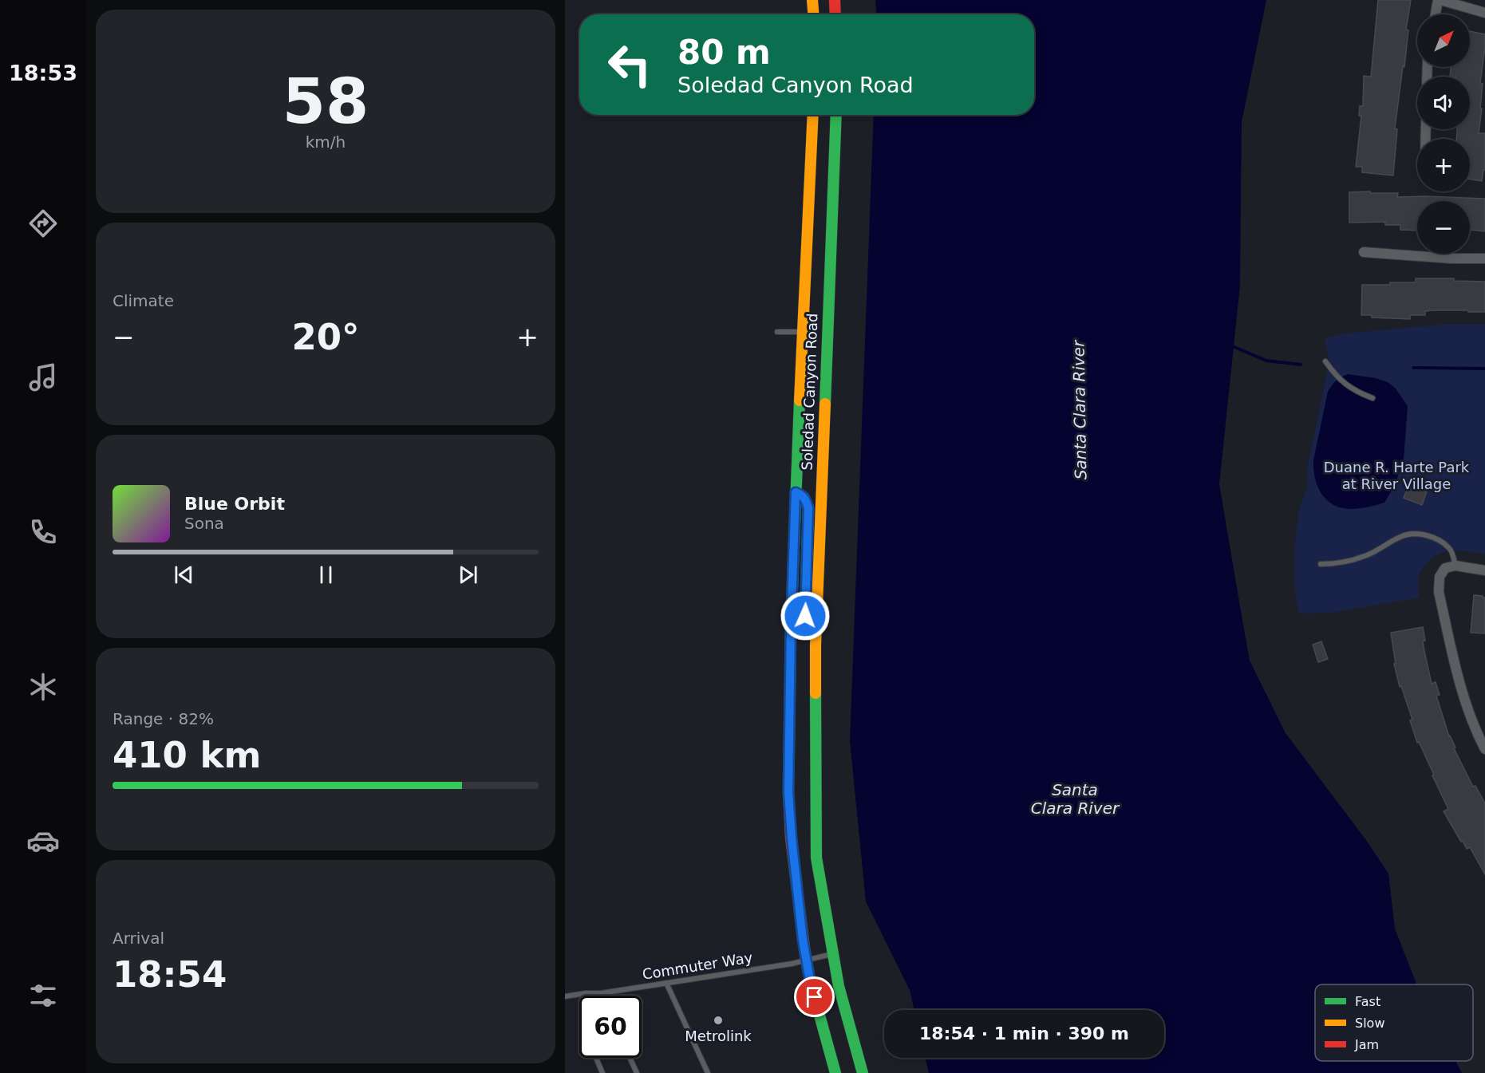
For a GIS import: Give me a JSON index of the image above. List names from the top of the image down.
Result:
{
  "streets": {
    "main road": ["Soledad Canyon Road"],
    "lane": ["Commuter Way"]
  },
  "crossings": [
    ["Soledad Canyon Road", "Commuter Way"]
  ],
  "water": ["Santa Clara River"],
  "parks": ["Duane R. Harte Park at River Village"],
  "places": ["Metrolink"],
  "legend": ["Fast", "Slow", "Jam"],
  "north": "top right",
  "page": {
    "tabs": "18:53",
    "tile": [
      ["58", "km/h"],
      "Climate",
      ["Range · 82%", "410 km"],
      ["Arrival", "18:54"]
    ],
    "map_buttons": ["+", "−"],
    "turn": ["80 m", "Soledad Canyon Road"],
    "heat": ["−", "20°", "+"],
    "song": ["Blue Orbit", "Sona"],
    "limit": "60",
    "trip": "18:54 · 1 min · 390 m"
  }
}
